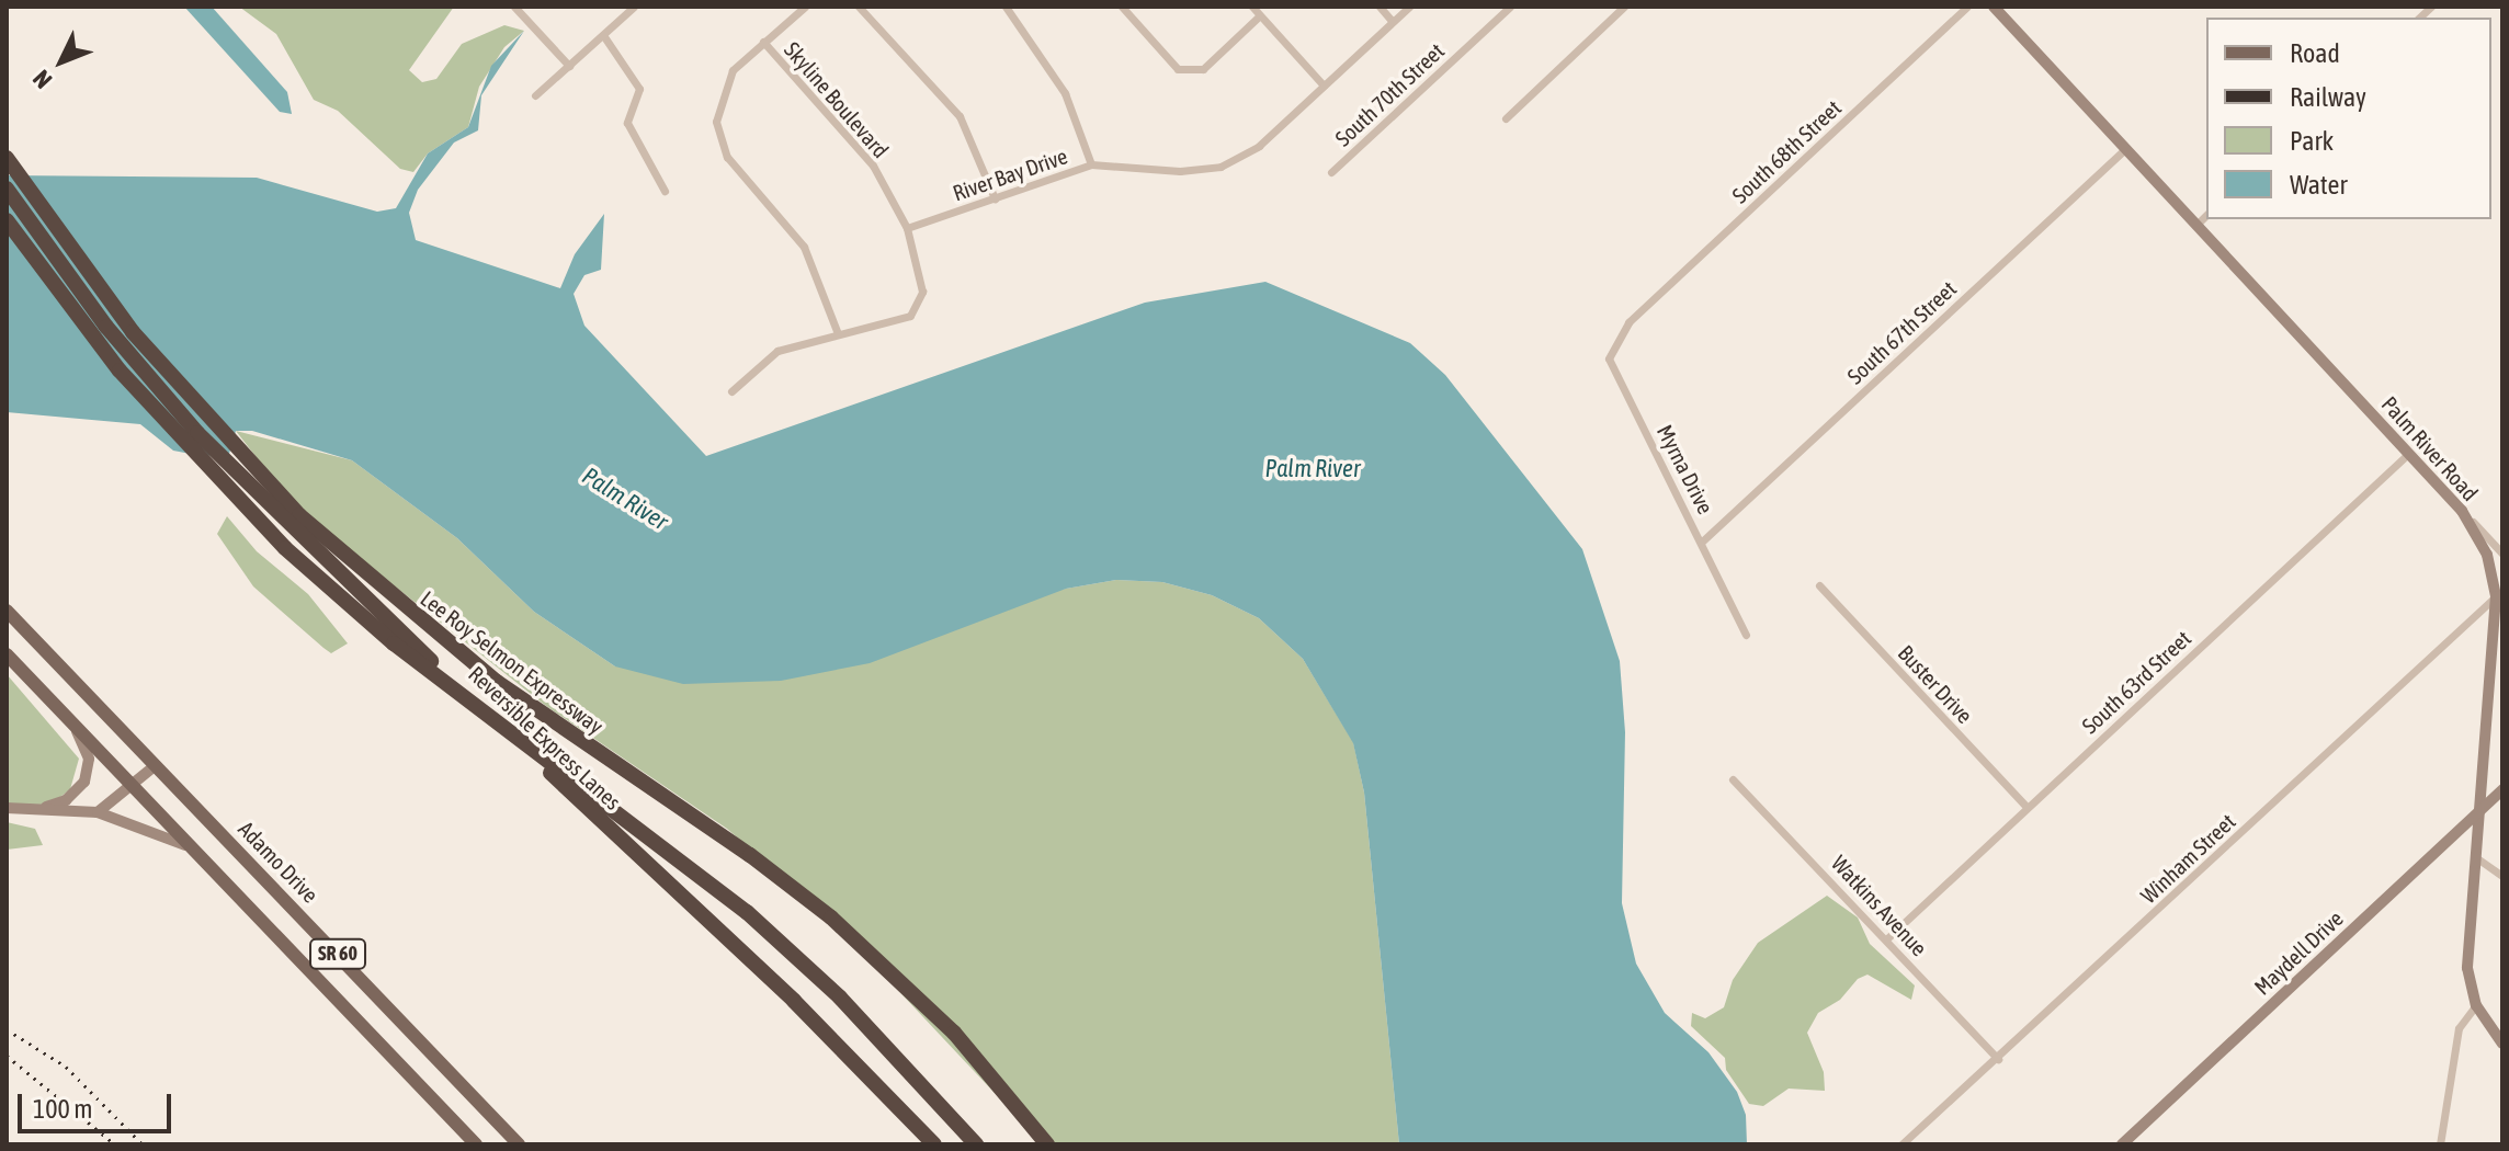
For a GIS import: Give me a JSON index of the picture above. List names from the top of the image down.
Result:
{
  "streets": {
    "highway": ["Lee Roy Selmon Expressway", "Reversible Express Lanes"],
    "main road": ["Adamo Drive", "SR 60"],
    "street": [
      "South 70th Street",
      "Skyline Boulevard",
      "South 68th Street",
      "River Bay Drive",
      "South 67th Street",
      "Palm River Road",
      "Myrna Drive",
      "South 63rd Street",
      "Buster Drive",
      "Winham Street",
      "Watkins Avenue",
      "Maydell Drive"
    ]
  },
  "crossings": [
    ["Skyline Boulevard", "River Bay Drive"],
    ["South 68th Street", "Myrna Drive"],
    ["South 67th Street", "Palm River Road"],
    ["South 67th Street", "Myrna Drive"],
    ["Palm River Road", "South 63rd Street"],
    ["Palm River Road", "Winham Street"],
    ["Palm River Road", "Maydell Drive"],
    ["South 63rd Street", "Buster Drive"],
    ["South 63rd Street", "Watkins Avenue"],
    ["Winham Street", "Watkins Avenue"]
  ],
  "water": ["Palm River"],
  "legend": [
    "Road",
    "Railway",
    "Park",
    "Water"
  ],
  "scale_bar": "100 m",
  "north": "bottom left"
}
